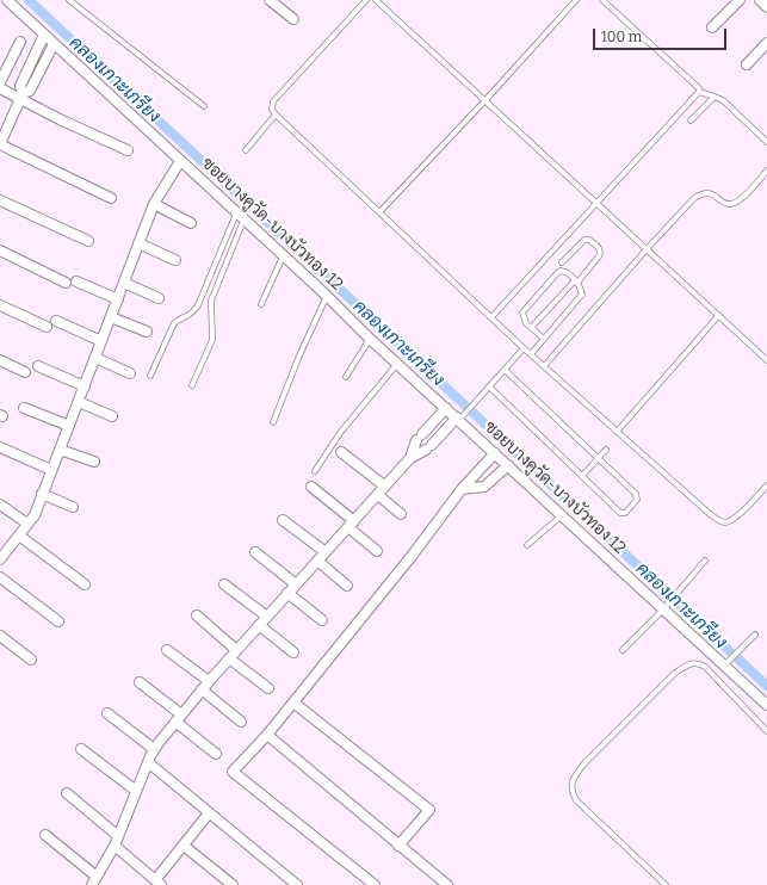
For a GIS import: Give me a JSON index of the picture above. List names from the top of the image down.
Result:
{
  "streets": {
    "street": ["ซอยบางคูวัด-บางบัวทอง 12"]
  },
  "water": ["คลองเกาะเกรียง"],
  "scale_bar": "100 m"
}
